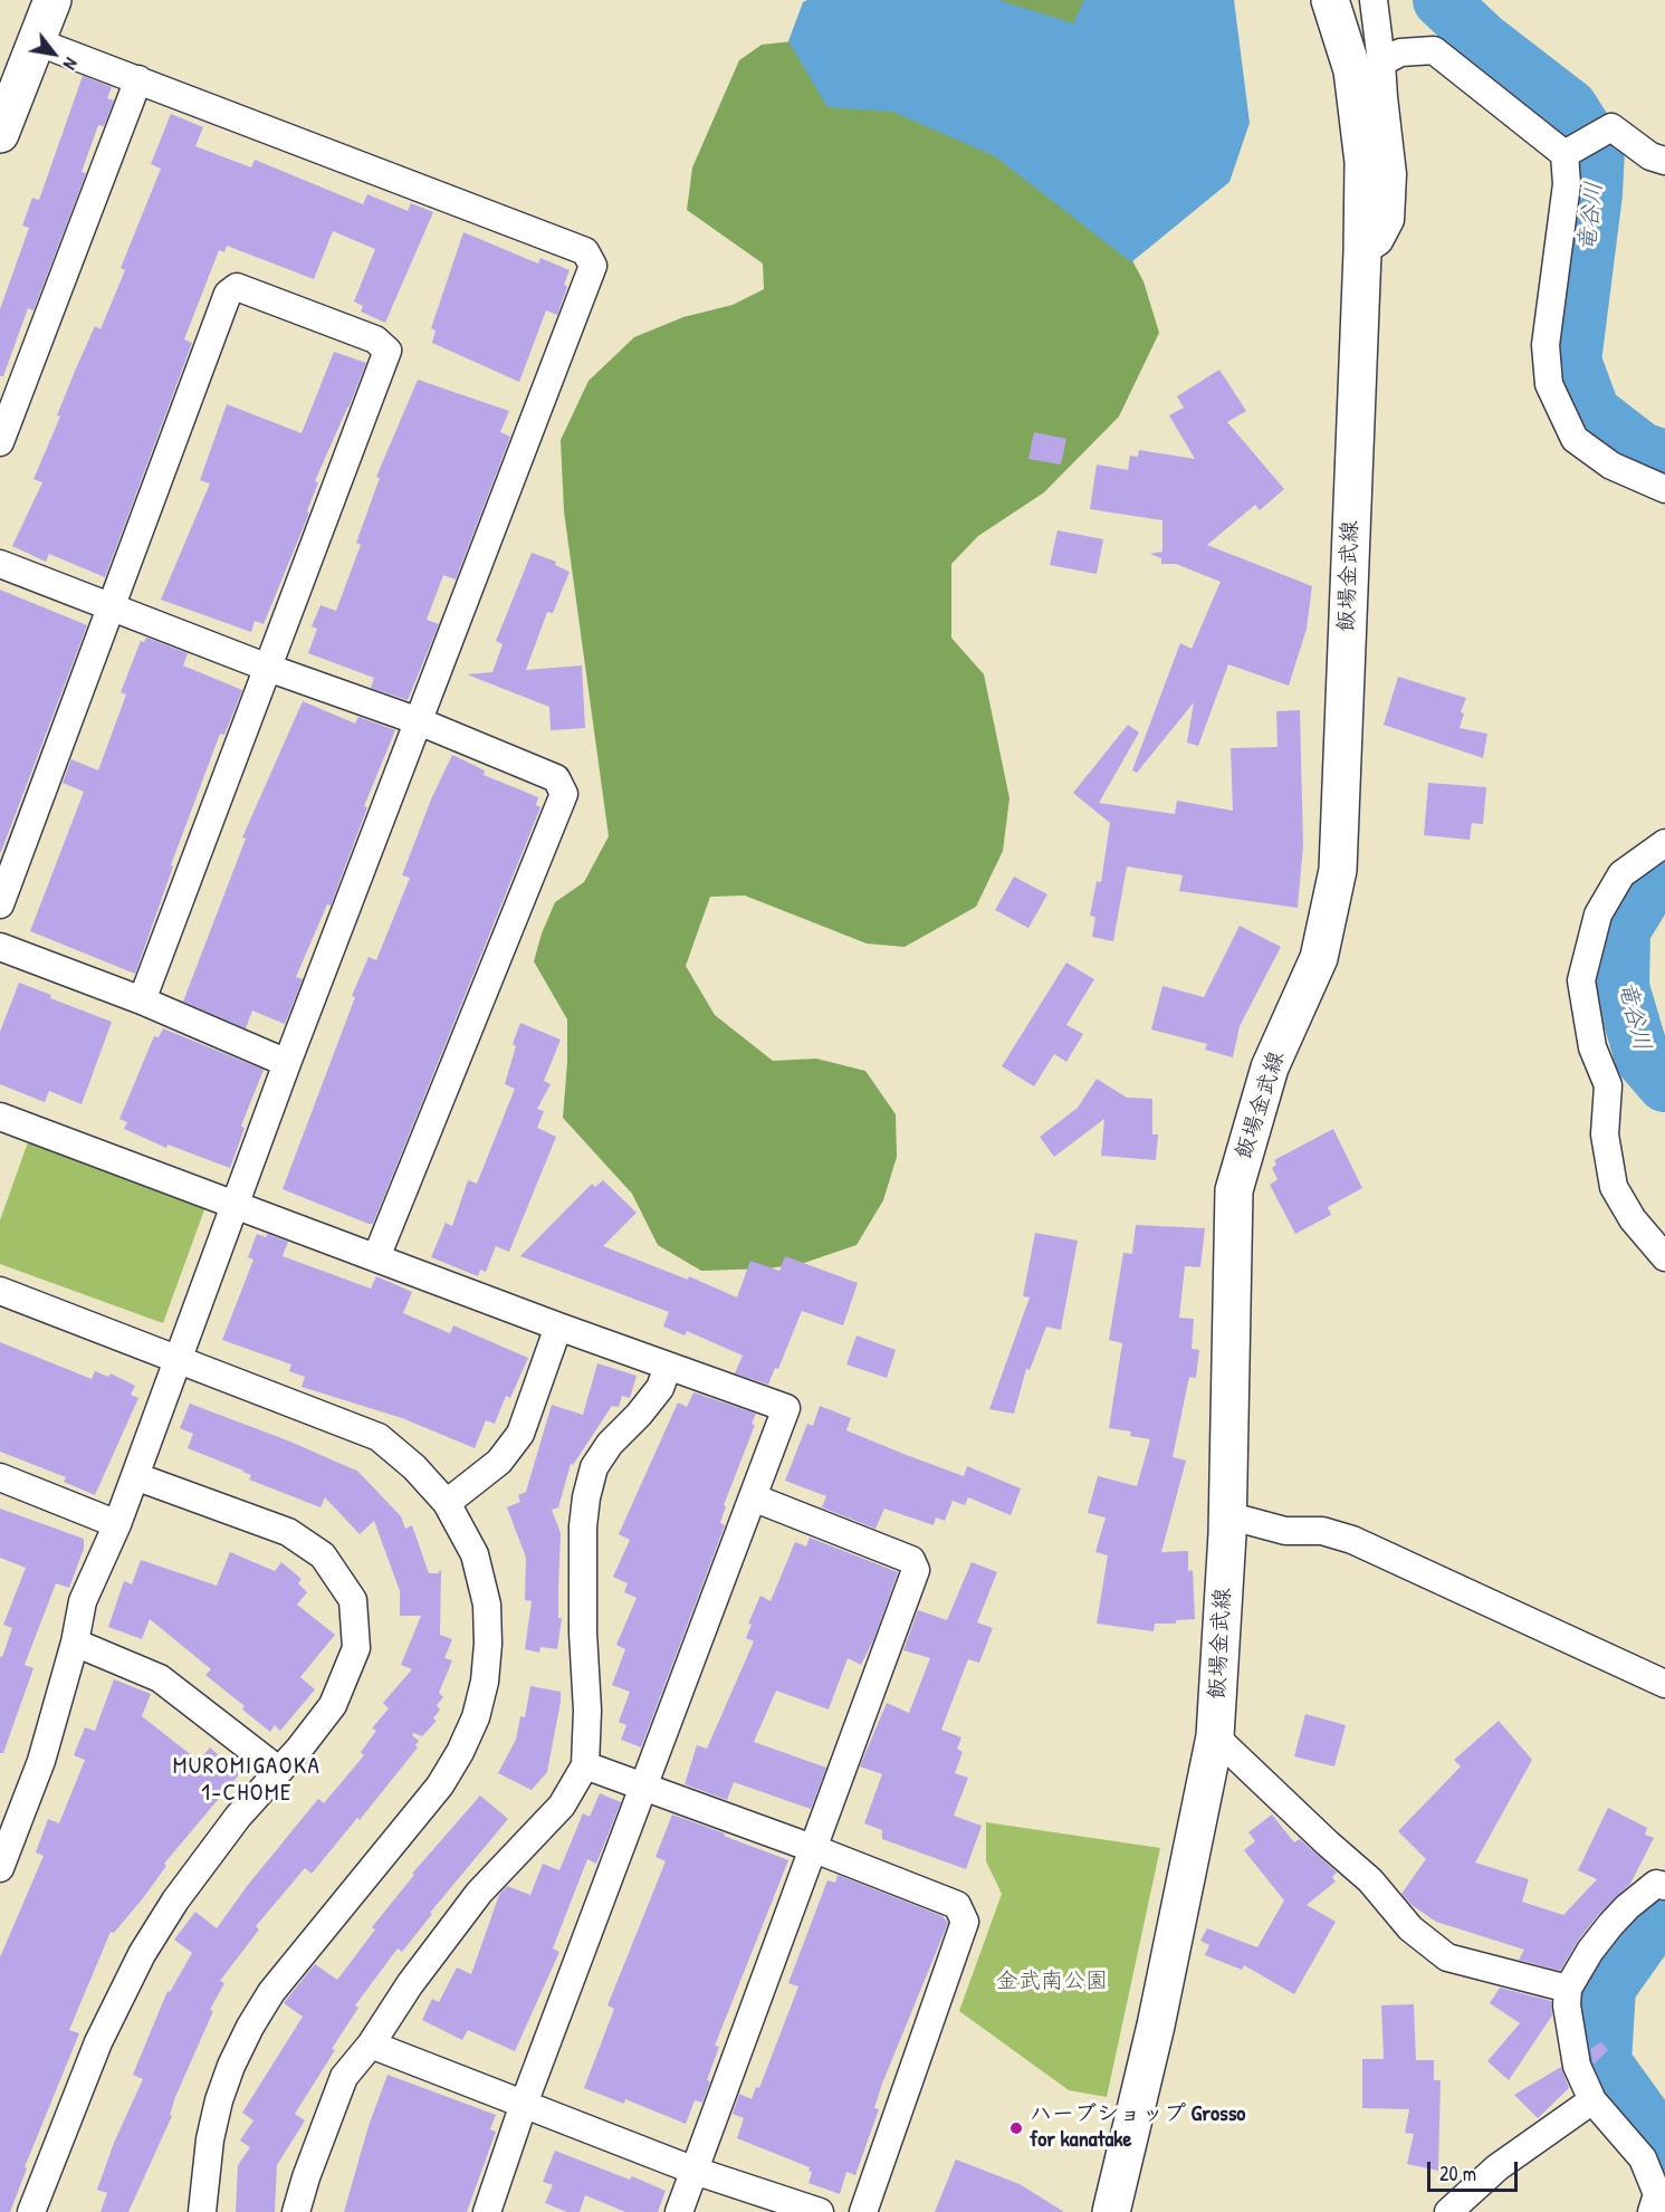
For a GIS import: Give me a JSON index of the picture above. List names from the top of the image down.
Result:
{
  "streets": {
    "main road": ["飯場金武線"]
  },
  "districts": ["MUROMIGAOKA 1-CHOME"],
  "water": ["竜谷川"],
  "parks": ["金武南公園"],
  "places": ["ハーブショップ Grosso for kanatake"],
  "scale_bar": "20 m",
  "north": "bottom right"
}
